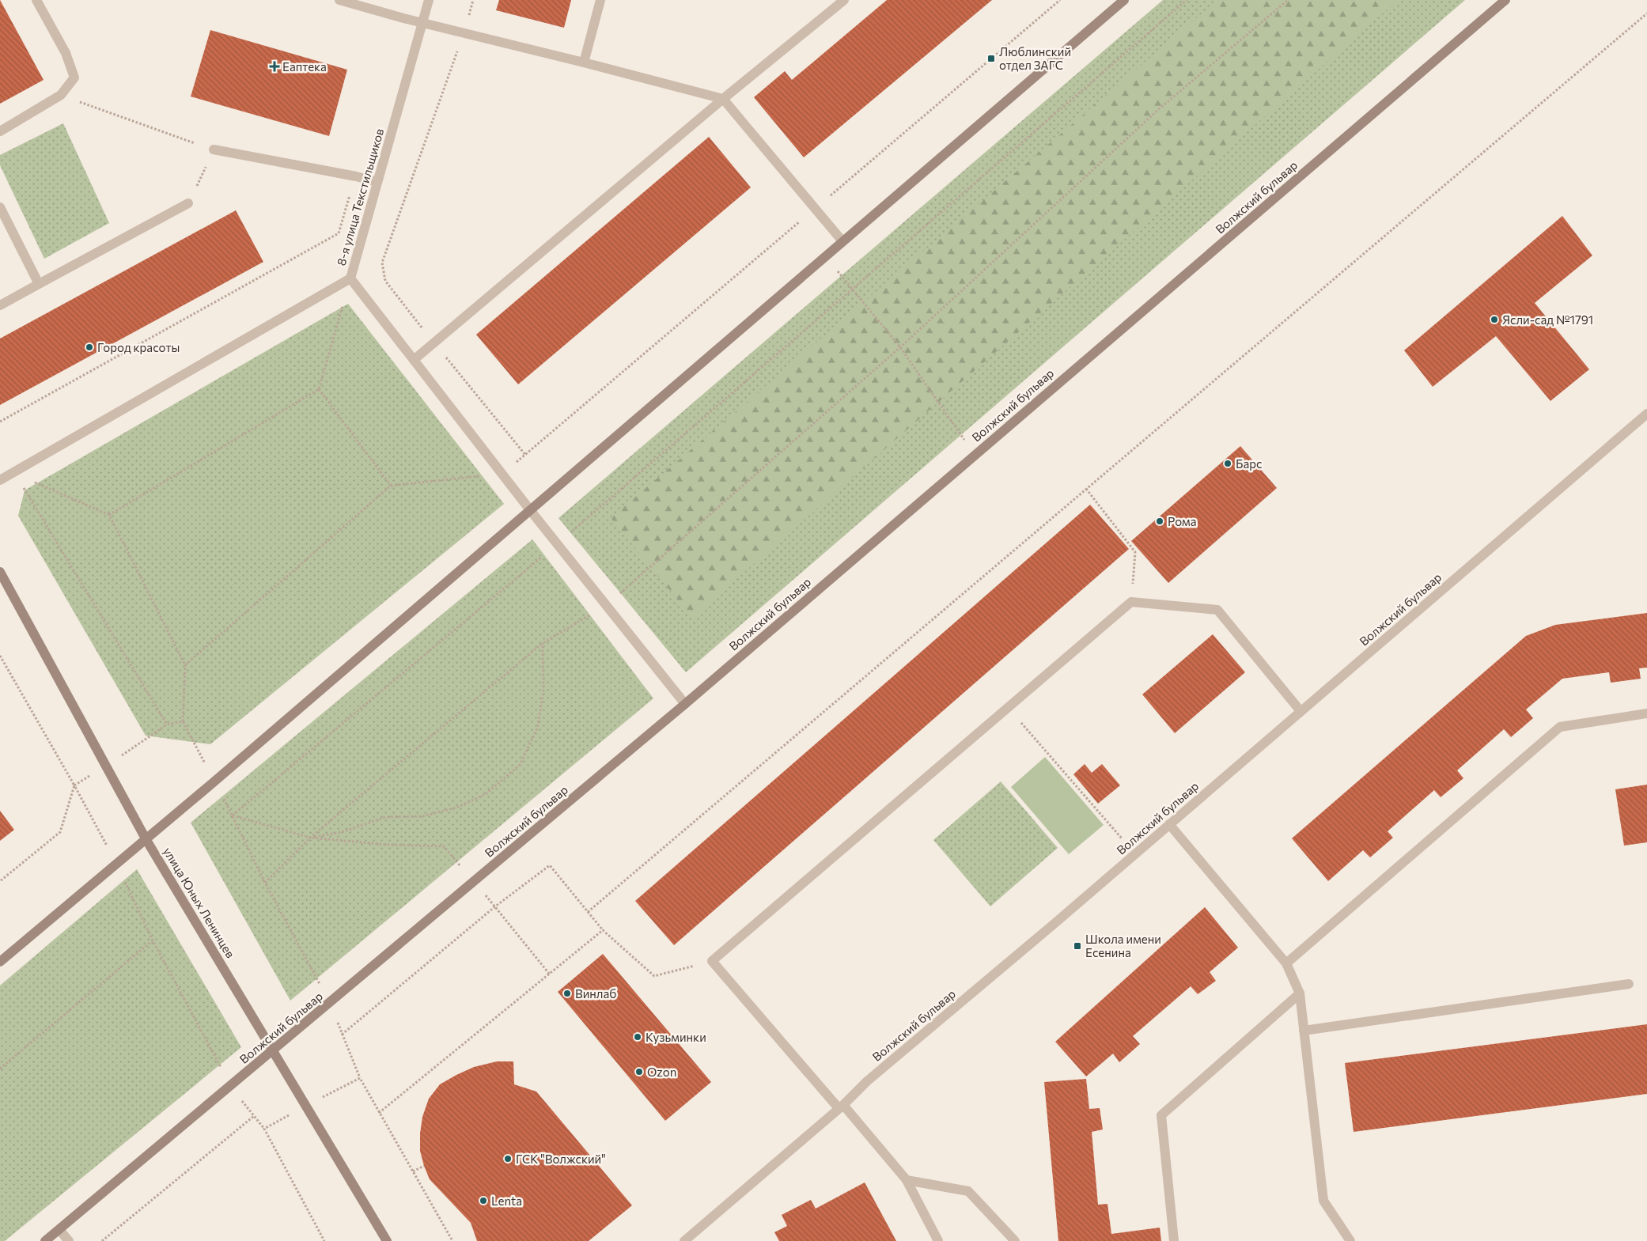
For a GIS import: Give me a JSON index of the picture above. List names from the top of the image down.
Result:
{
  "streets": {
    "main road": ["Волжский бульвар", "улица Юных Ленинцев"],
    "street": ["8-я улица Текстильщиков"]
  },
  "crossings": [
    ["8-я улица Текстильщиков", "Волжский бульвар"],
    ["Волжский бульвар", "улица Юных Ленинцев"]
  ],
  "places": {
    "transit": ["Люблинский отдел ЗАГС", "Школа имени Есенина"],
    "health": ["Еаптека"],
    "other": [
      "Ясли-сад №1791",
      "Город красоты",
      "Барс",
      "Рома",
      "Винлаб",
      "Кузьминки",
      "Ozon",
      "ГСК \"Волжский\"",
      "Lenta"
    ]
  }
}
